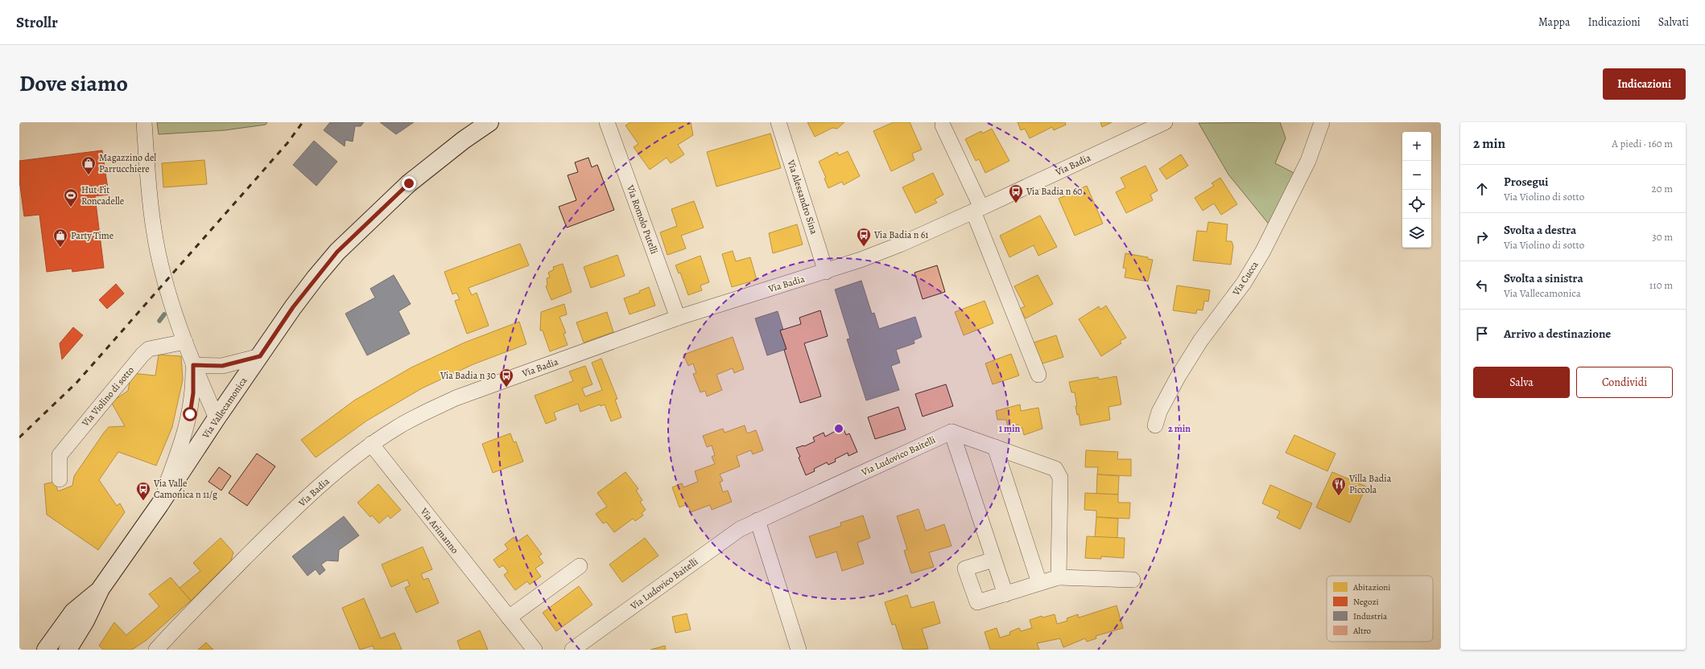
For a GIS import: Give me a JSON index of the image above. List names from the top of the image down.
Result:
{
  "streets": {
    "main road": ["Via Vallecamonica"],
    "street": [
      "Via Badia",
      "Via Alessandro Sina",
      "Via Romolo Putelli",
      "Via Cucca",
      "Via Violino di sotto",
      "Via Ludovico Baitelli",
      "Via Arimanno"
    ]
  },
  "crossings": [
    ["Via Badia", "Via Alessandro Sina"],
    ["Via Badia", "Via Romolo Putelli"],
    ["Via Badia", "Via Arimanno"]
  ],
  "places": {
    "shop": ["Magazzino del Parrucchiere", "Party Time"],
    "bus stop": [
      "Via Badia n 60",
      "Via Badia n 61",
      "Via Badia n 30",
      "Via Valle Camonica n 11/g"
    ],
    "sports": ["Hut Fit Roncadelle"],
    "restaurant": ["Villa Badia Piccola"]
  },
  "legend": [
    "Abitazioni",
    "Negozi",
    "Industria",
    "Altro"
  ],
  "page": {
    "header": "Strollr",
    "nav": ["Mappa", "Indicazioni", "Salvati"],
    "title": "Dove siamo",
    "buttons": [
      "Indicazioni",
      ["Salva", "Condividi"]
    ],
    "heading": ["2 min", "A piedi · 160 m"],
    "map_buttons": ["+", "−"],
    "list": [
      ["Prosegui", "Via Violino di sotto", "20 m"],
      ["Svolta a destra", "Via Violino di sotto", "30 m"],
      ["Svolta a sinistra", "Via Vallecamonica", "110 m"],
      "Arrivo a destinazione"
    ]
  },
  "rings": ["1 min", "2 min"]
}
